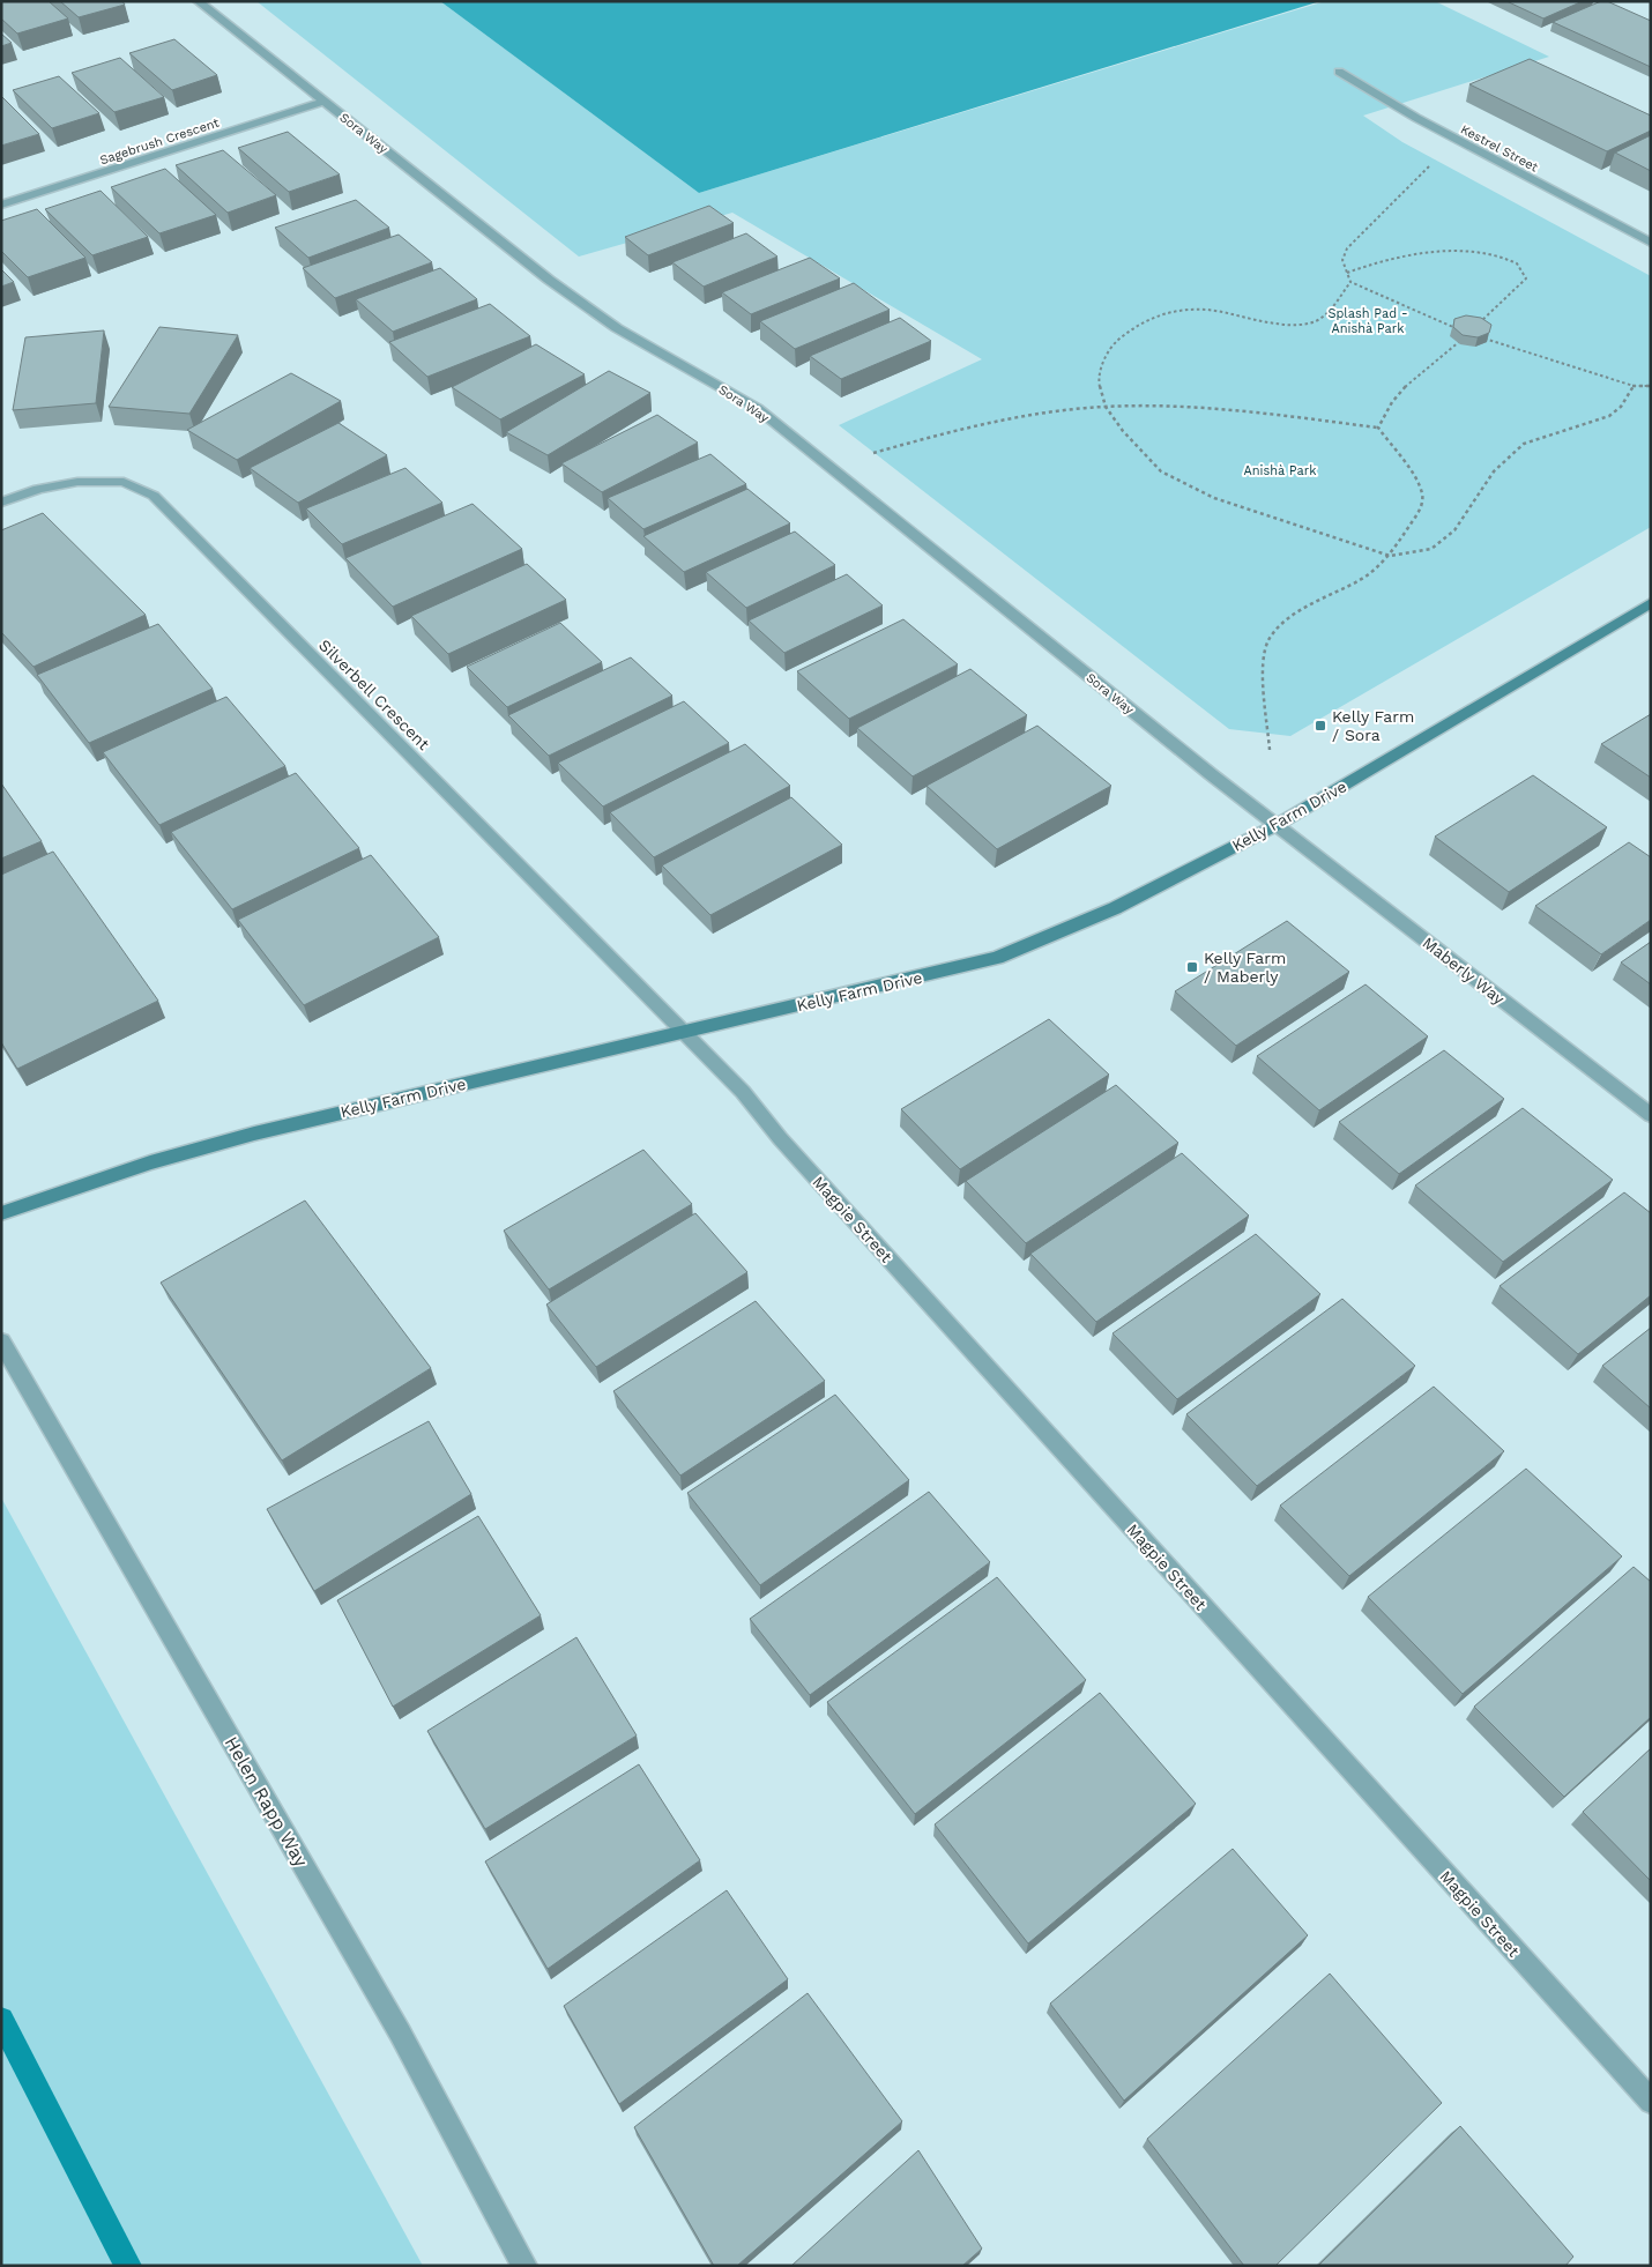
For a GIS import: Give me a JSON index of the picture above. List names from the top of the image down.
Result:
{
  "streets": {
    "street": [
      "Sora Way",
      "Sagebrush Crescent",
      "Kestrel Street",
      "Silverbell Crescent",
      "Kelly Farm Drive",
      "Maberly Way",
      "Magpie Street",
      "Helen Rapp Way"
    ]
  },
  "crossings": [
    ["Sora Way", "Sagebrush Crescent"],
    ["Sora Way", "Kelly Farm Drive"],
    ["Sora Way", "Maberly Way"],
    ["Silverbell Crescent", "Kelly Farm Drive"],
    ["Silverbell Crescent", "Magpie Street"],
    ["Kelly Farm Drive", "Maberly Way"],
    ["Kelly Farm Drive", "Magpie Street"]
  ],
  "parks": ["Splash Pad - Anishà Park", "Anishà Park"],
  "places": {
    "transit": ["Kelly Farm / Sora", "Kelly Farm / Maberly"]
  }
}
